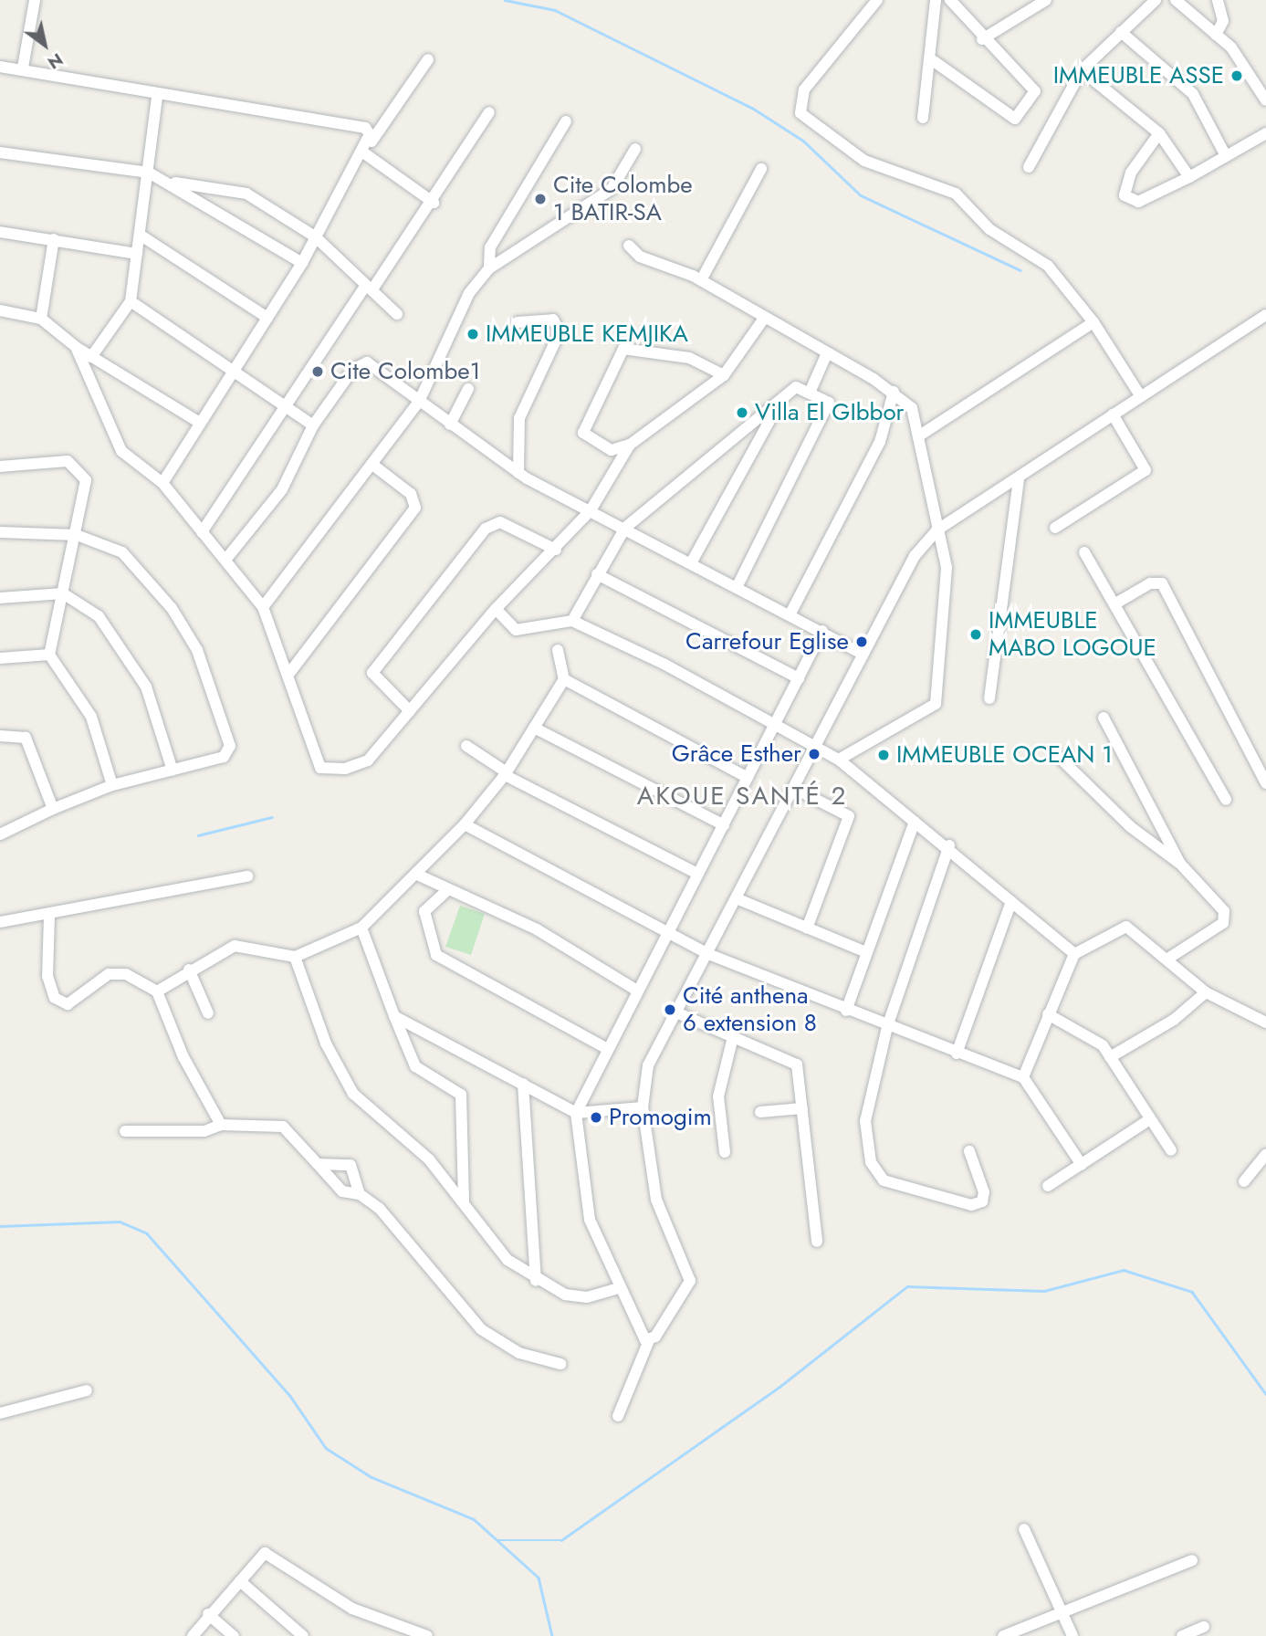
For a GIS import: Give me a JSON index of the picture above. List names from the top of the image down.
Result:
{
  "districts": ["AKOUE SANTÉ 2"],
  "places": [
    "IMMEUBLE ASSE",
    "Cite Colombe 1 BATIR-SA",
    "IMMEUBLE KEMJIKA",
    "Cite Colombe1",
    "Villa El GIbbor",
    "IMMEUBLE MABO LOGOUE",
    "Carrefour Eglise",
    "Grâce Esther",
    "IMMEUBLE OCEAN 1",
    "Cité anthena 6 extension 8",
    "Promogim"
  ],
  "north": "bottom right"
}
